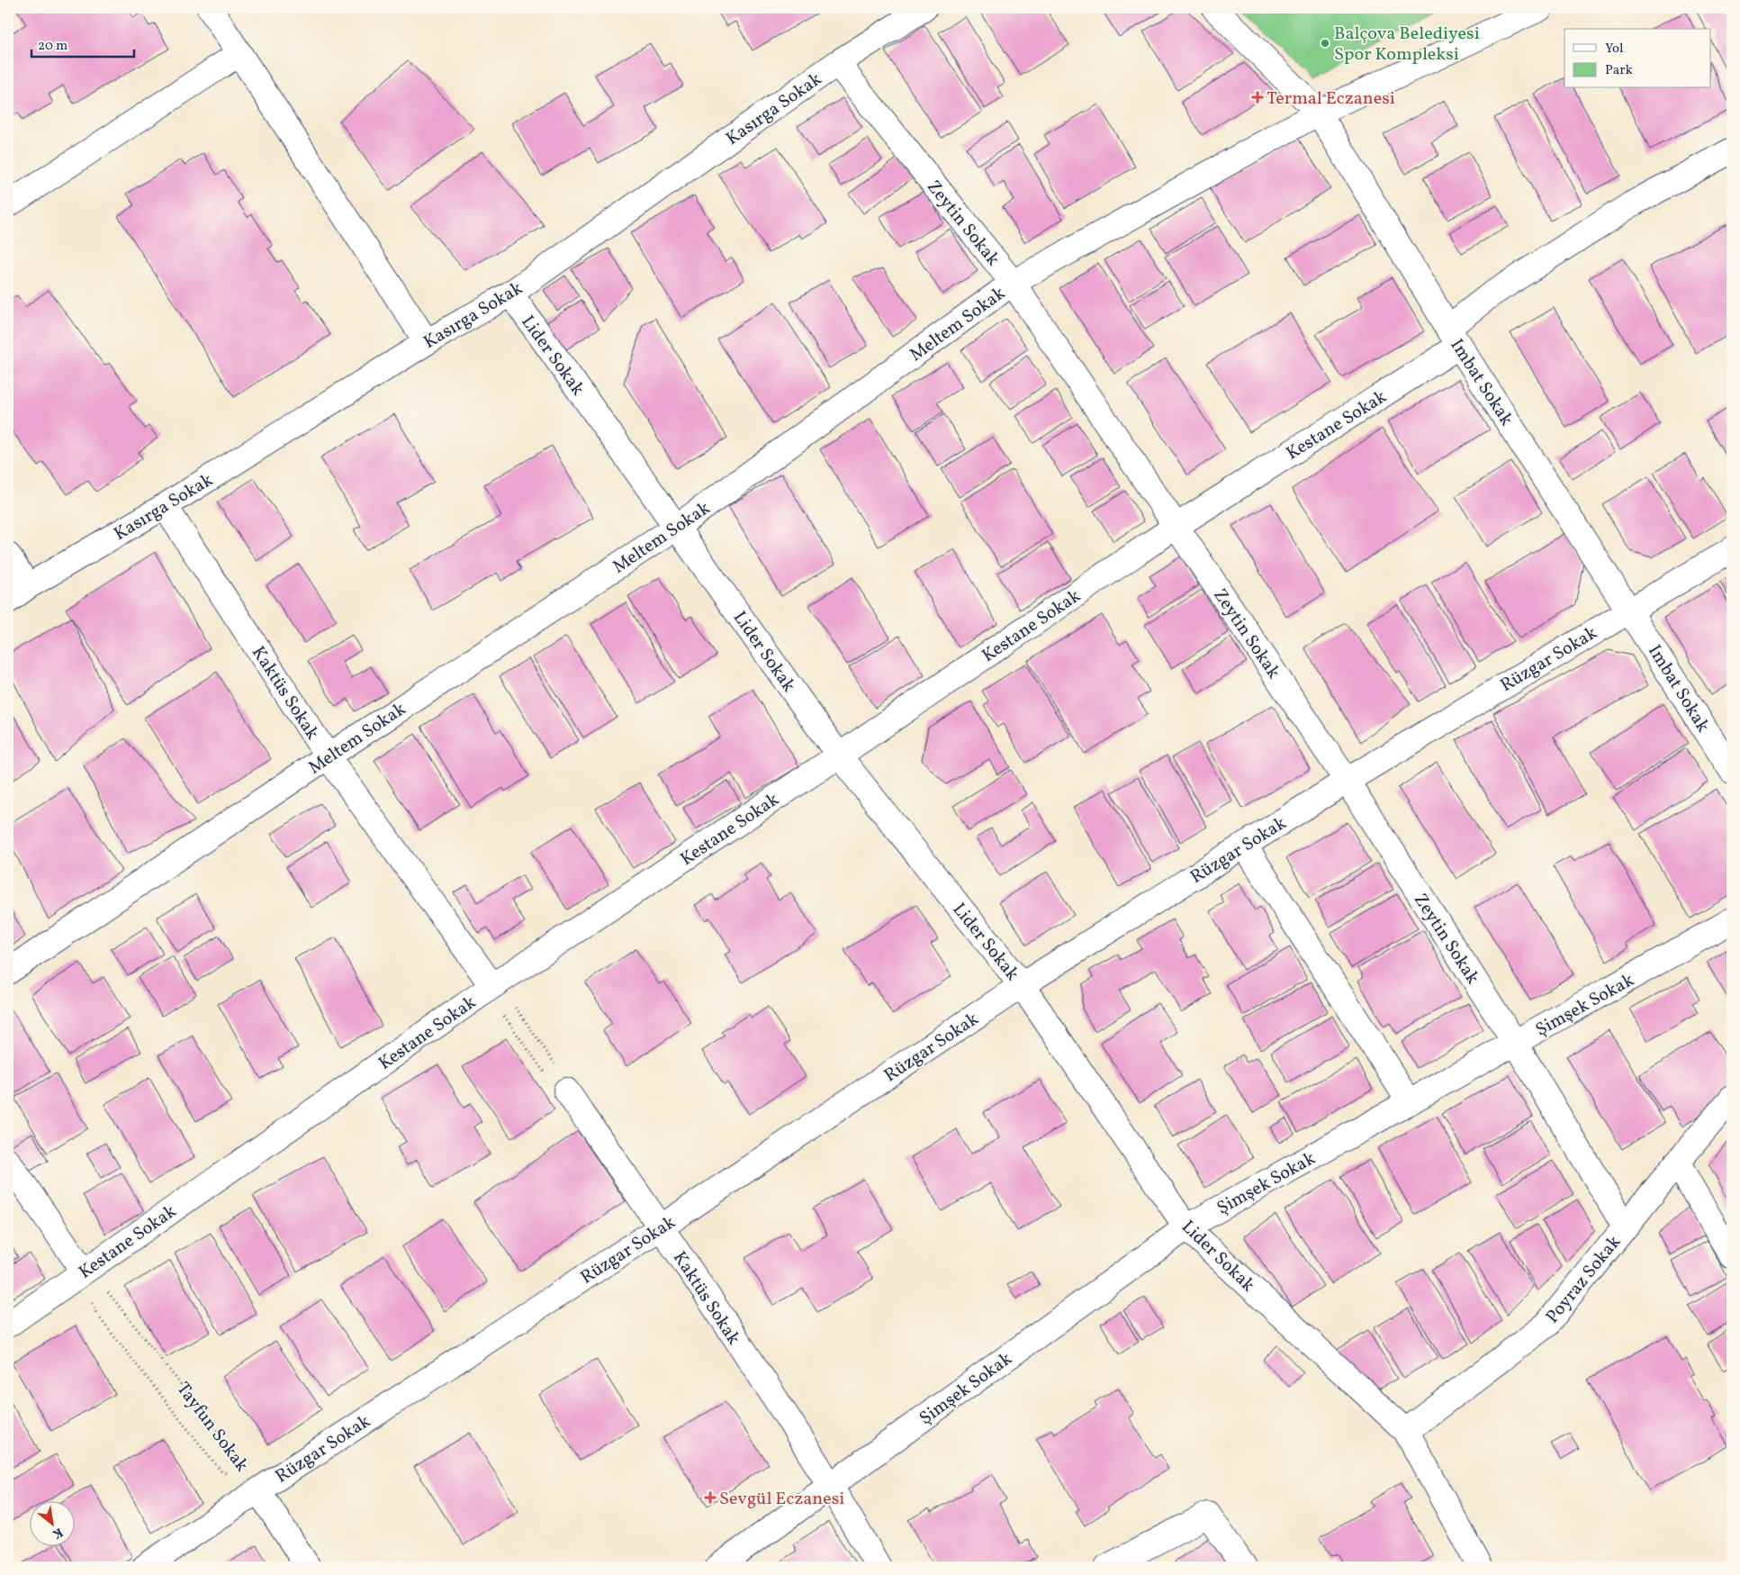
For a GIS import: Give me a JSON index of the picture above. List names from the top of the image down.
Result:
{
  "streets": {
    "street": [
      "Kasırga Sokak",
      "Zeytin Sokak",
      "Meltem Sokak",
      "Lider Sokak",
      "Imbat Sokak",
      "Kestane Sokak",
      "Rüzgar Sokak",
      "Kaktüs Sokak",
      "Şimşek Sokak",
      "Poyraz Sokak"
    ],
    "path": ["Tayfun Sokak"]
  },
  "crossings": [
    ["Kasırga Sokak", "Zeytin Sokak"],
    ["Kasırga Sokak", "Lider Sokak"],
    ["Kasırga Sokak", "Kaktüs Sokak"],
    ["Zeytin Sokak", "Meltem Sokak"],
    ["Zeytin Sokak", "Kestane Sokak"],
    ["Zeytin Sokak", "Rüzgar Sokak"],
    ["Zeytin Sokak", "Şimşek Sokak"],
    ["Zeytin Sokak", "Poyraz Sokak"],
    ["Meltem Sokak", "Lider Sokak"],
    ["Meltem Sokak", "Imbat Sokak"],
    ["Meltem Sokak", "Kaktüs Sokak"],
    ["Lider Sokak", "Kestane Sokak"],
    ["Lider Sokak", "Rüzgar Sokak"],
    ["Lider Sokak", "Şimşek Sokak"],
    ["Lider Sokak", "Poyraz Sokak"],
    ["Imbat Sokak", "Kestane Sokak"],
    ["Imbat Sokak", "Rüzgar Sokak"],
    ["Kestane Sokak", "Kaktüs Sokak"],
    ["Kestane Sokak", "Tayfun Sokak"],
    ["Rüzgar Sokak", "Kaktüs Sokak"],
    ["Rüzgar Sokak", "Tayfun Sokak"],
    ["Kaktüs Sokak", "Şimşek Sokak"]
  ],
  "places": {
    "other": ["Balçova Belediyesi Spor Kompleksi"],
    "health": ["Termal Eczanesi", "Sevgül Eczanesi"]
  },
  "legend": ["Yol", "Park"],
  "scale_bar": "20 m",
  "north": "bottom right"
}
